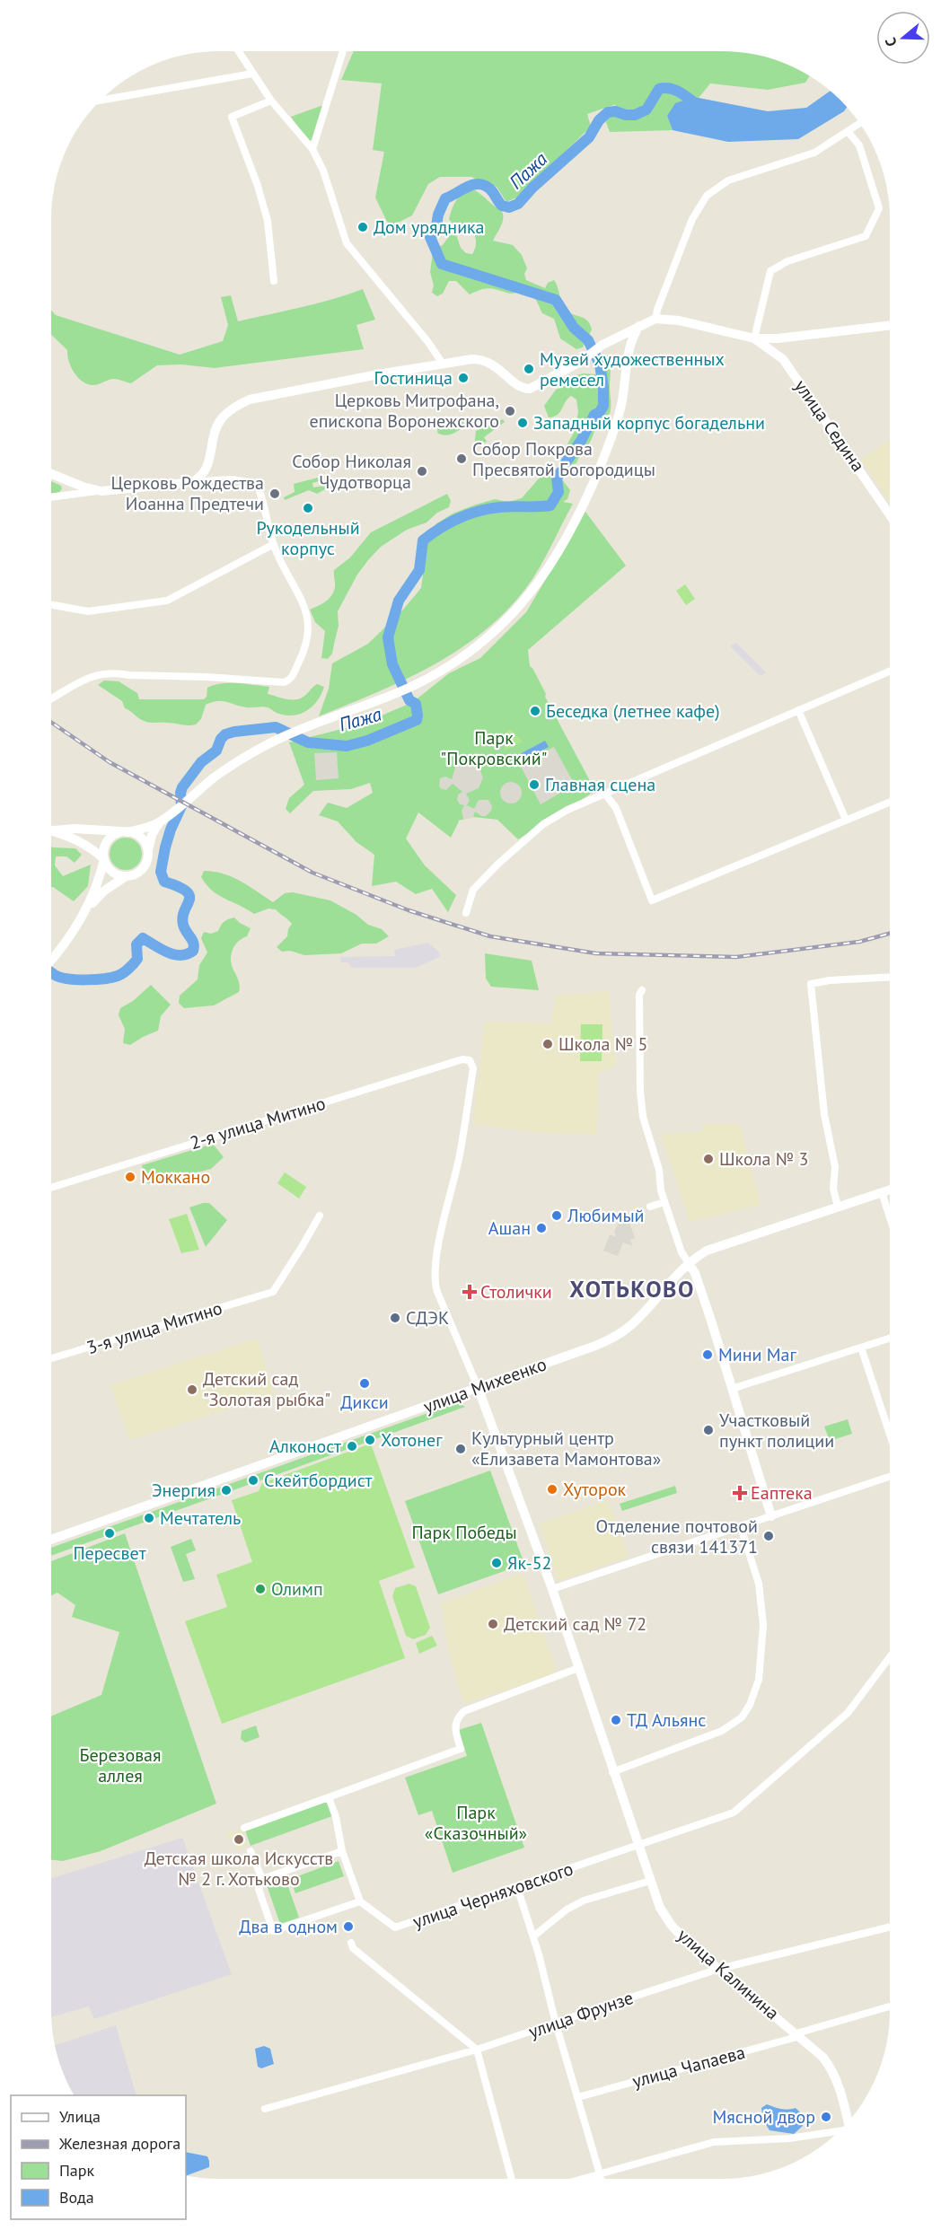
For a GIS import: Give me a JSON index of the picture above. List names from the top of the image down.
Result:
{
  "streets": {
    "street": [
      "улица Седина",
      "2-я улица Митино",
      "3-я улица Митино",
      "улица Михеенко",
      "улица Черняховского",
      "улица Калинина",
      "улица Фрунзе",
      "улица Чапаева"
    ]
  },
  "crossings": [
    ["2-я улица Митино", "улица Михеенко"],
    ["2-я улица Митино", "улица Калинина"],
    ["улица Михеенко", "улица Калинина"],
    ["улица Черняховского", "улица Калинина"],
    ["улица Калинина", "улица Фрунзе"],
    ["улица Калинина", "улица Чапаева"]
  ],
  "districts": ["ХОТЬКОВО"],
  "water": ["Пажа"],
  "parks": [
    "Парк \"Покровский\"",
    "Парк Победы",
    "Березовая аллея",
    "Парк «Сказочный»"
  ],
  "places": {
    "other": [
      "Дом урядника",
      "Музей художественных ремесел",
      "Гостиница",
      "Церковь Митрофана, епископа Воронежского",
      "Западный корпус богадельни",
      "Собор Покрова Пресвятой Богородицы",
      "Собор Николая Чудотворца",
      "Церковь Рождества Иоанна Предтечи",
      "Рукодельный корпус",
      "Беседка (летнее кафе)",
      "Главная сцена",
      "Школа № 5",
      "Школа № 3",
      "Моккано",
      "Любимый",
      "Ашан",
      "СДЭК",
      "Мини Маг",
      "Дикси",
      "Детский сад \"Золотая рыбка\"",
      "Участковый пункт полиции",
      "Хотонег",
      "Алконост",
      "Культурный центр «Елизавета Мамонтова»",
      "Скейтбордист",
      "Хуторок",
      "Энергия",
      "Мечтатель",
      "Пересвет",
      "Отделение почтовой связи 141371",
      "Як-52",
      "Олимп",
      "Детский сад № 72",
      "ТД Альянс",
      "Детская школа Искусств № 2 г. Хотьково",
      "Два в одном",
      "Мясной двор"
    ],
    "health": ["Столички", "Еаптека"]
  },
  "legend": [
    "Улица",
    "Железная дорога",
    "Парк",
    "Вода"
  ],
  "north": "left"
}
